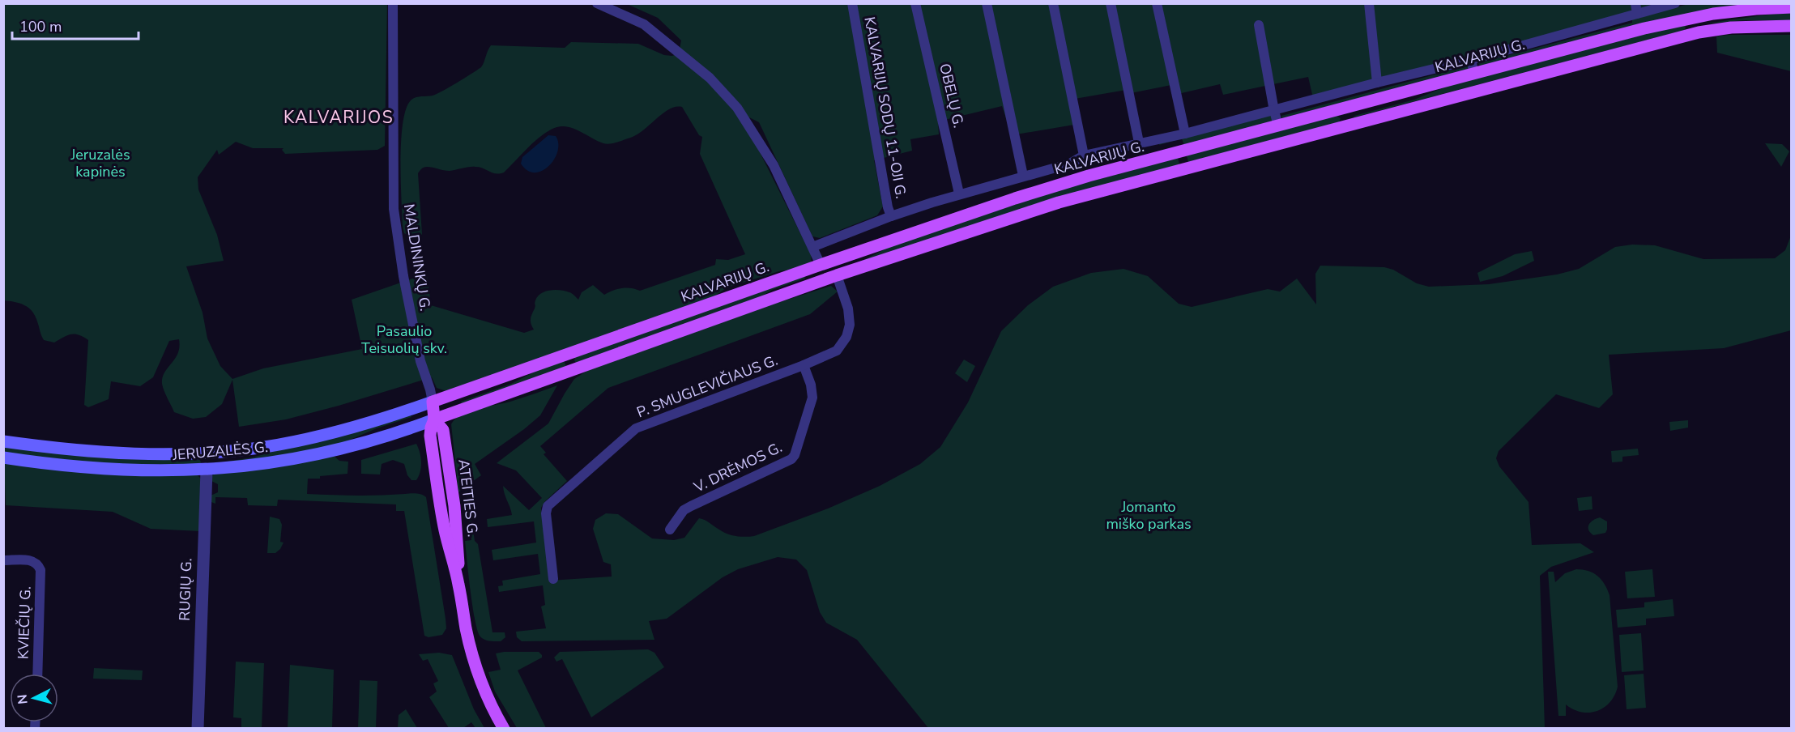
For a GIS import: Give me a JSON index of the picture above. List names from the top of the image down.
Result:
{
  "streets": {
    "main road": [
      "KALVARIJŲ G.",
      "JERUZALĖS G.",
      "ATEITIES G.",
      "RUGIŲ G."
    ],
    "street": [
      "OBELŲ G.",
      "KALVARIJŲ SODŲ 11-OJI G.",
      "MALDININKŲ G.",
      "P. SMUGLEVIČIAUS G.",
      "V. DRĖMOS G.",
      "KVIEČIŲ G."
    ]
  },
  "crossings": [
    ["KALVARIJŲ G.", "MALDININKŲ G."],
    ["KALVARIJŲ G.", "JERUZALĖS G."],
    ["KALVARIJŲ G.", "ATEITIES G."],
    ["MALDININKŲ G.", "JERUZALĖS G."],
    ["MALDININKŲ G.", "ATEITIES G."],
    ["P. SMUGLEVIČIAUS G.", "V. DRĖMOS G."],
    ["JERUZALĖS G.", "ATEITIES G."],
    ["JERUZALĖS G.", "RUGIŲ G."]
  ],
  "districts": ["KALVARIJOS"],
  "parks": ["Jeruzalės kapinės", "Pasaulio Teisuolių skv.", "Jomanto miško parkas"],
  "scale_bar": "100 m",
  "north": "left"
}
